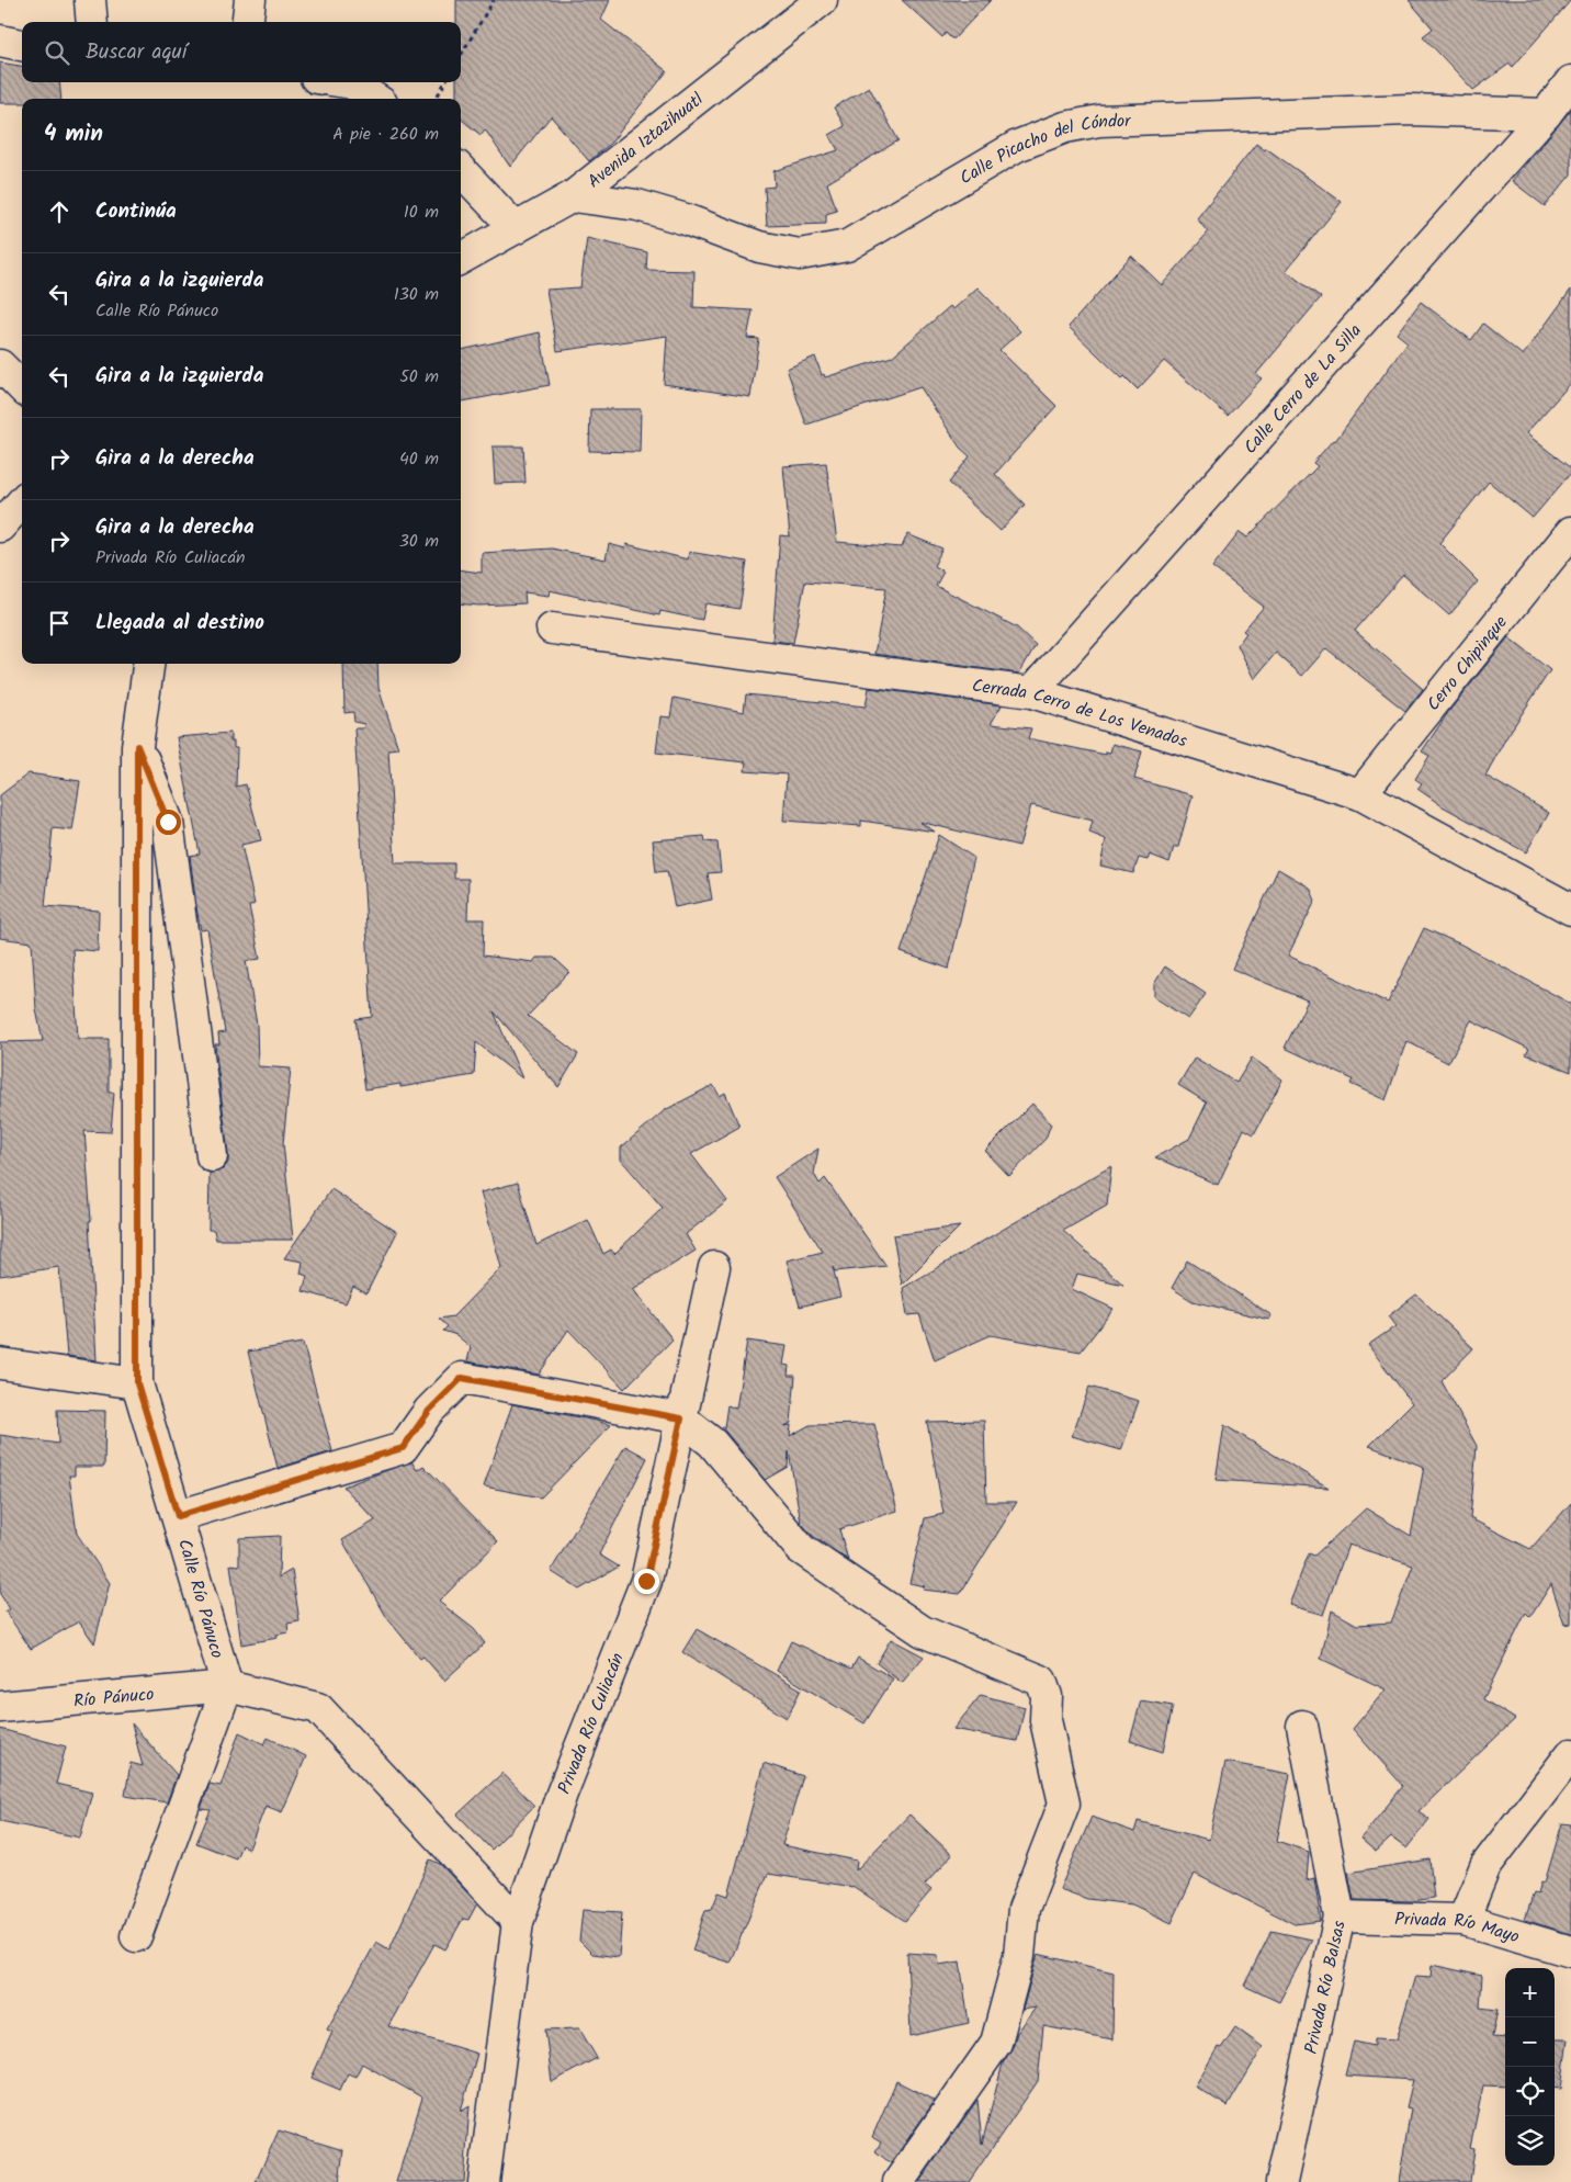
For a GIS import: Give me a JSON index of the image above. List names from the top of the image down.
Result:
{
  "streets": {
    "street": [
      "Avenida Iztazihuatl",
      "Calle Picacho del Cóndor",
      "Calle Cerro de La Silla",
      "Cerro Chipinque",
      "Cerrada Cerro de Los Venados",
      "Calle Río Pánuco",
      "Río Pánuco",
      "Privada Río Culiacán",
      "Privada Río Mayo",
      "Privada Río Balsas"
    ]
  },
  "crossings": [
    ["Avenida Iztazihuatl", "Calle Picacho del Cóndor"],
    ["Calle Picacho del Cóndor", "Calle Cerro de La Silla"],
    ["Calle Cerro de La Silla", "Cerrada Cerro de Los Venados"],
    ["Cerro Chipinque", "Cerrada Cerro de Los Venados"],
    ["Calle Río Pánuco", "Río Pánuco"],
    ["Río Pánuco", "Privada Río Culiacán"],
    ["Privada Río Mayo", "Privada Río Balsas"]
  ],
  "page": {
    "search": "Buscar aquí",
    "heading": ["4 min", "A pie · 260 m"],
    "list": [
      ["Continúa", "10 m"],
      ["Gira a la izquierda", "Calle Río Pánuco", "130 m"],
      ["Gira a la izquierda", "50 m"],
      ["Gira a la derecha", "40 m"],
      ["Gira a la derecha", "Privada Río Culiacán", "30 m"],
      "Llegada al destino"
    ],
    "map_buttons": ["+", "−"]
  }
}
